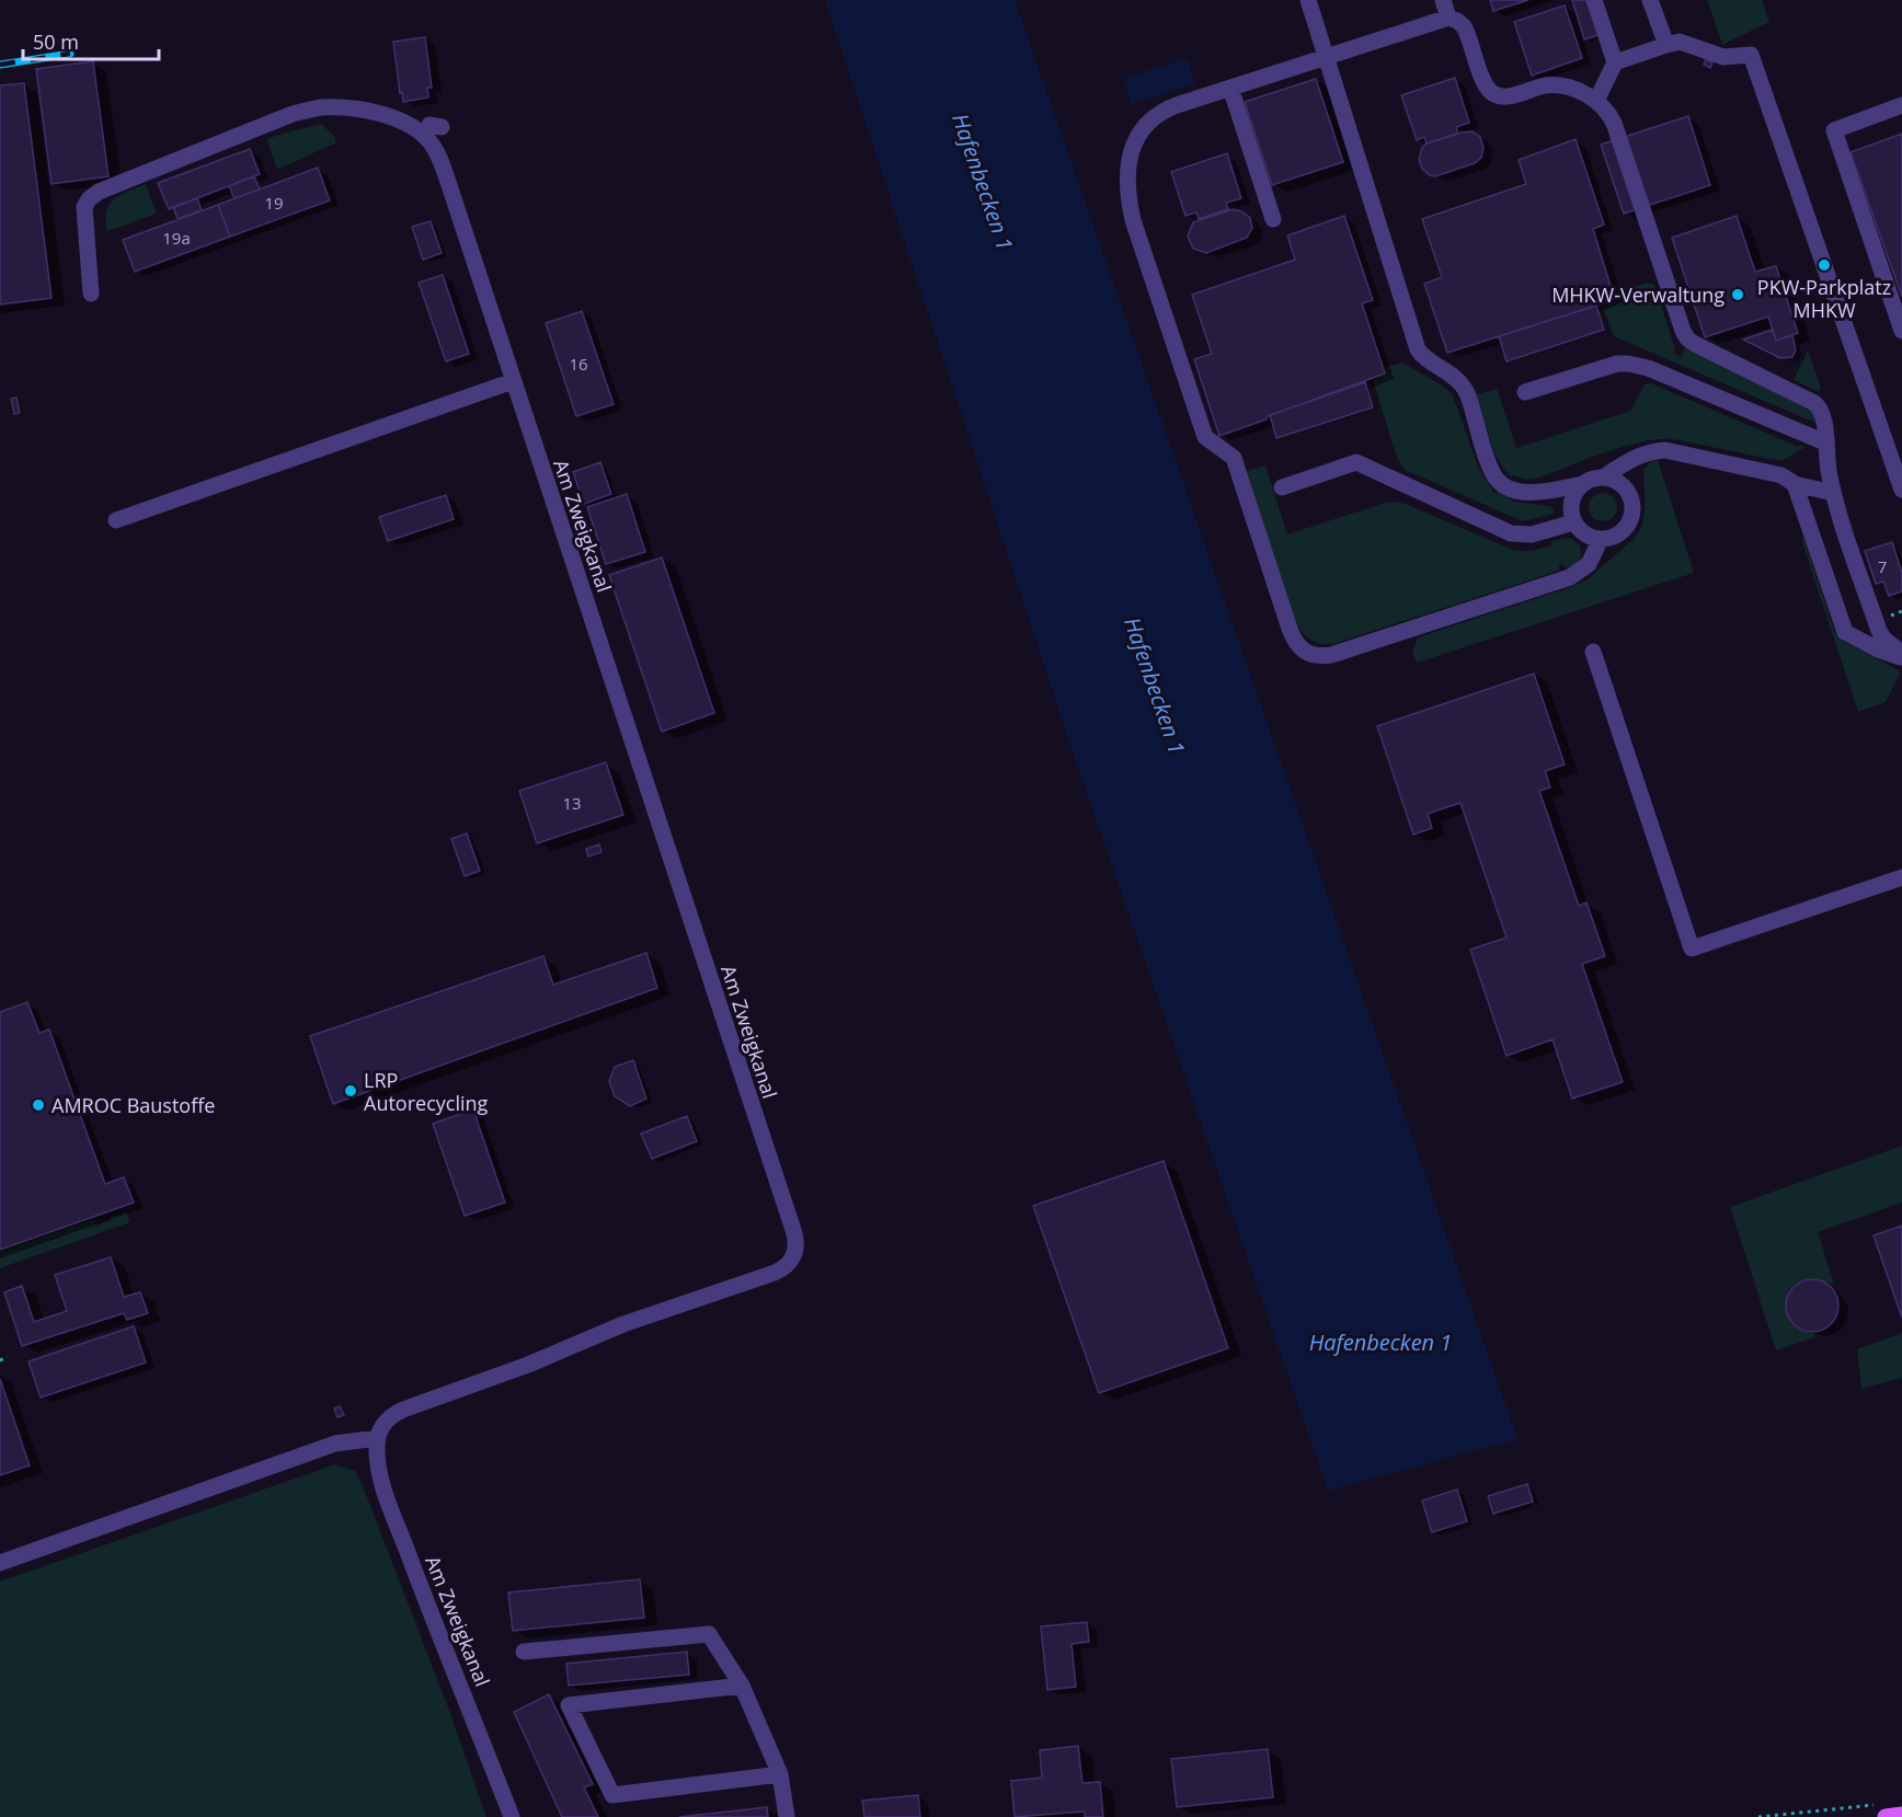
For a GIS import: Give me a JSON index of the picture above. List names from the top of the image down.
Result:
{
  "streets": {
    "street": ["Am Zweigkanal"]
  },
  "water": ["Hafenbecken 1"],
  "places": [
    "PKW-Parkplatz MHKW",
    "MHKW-Verwaltung",
    "LRP Autorecycling",
    "AMROC Baustoffe"
  ],
  "house_numbers": [
    "19",
    "19a",
    "16",
    "7",
    "13"
  ],
  "scale_bar": "50 m"
}
